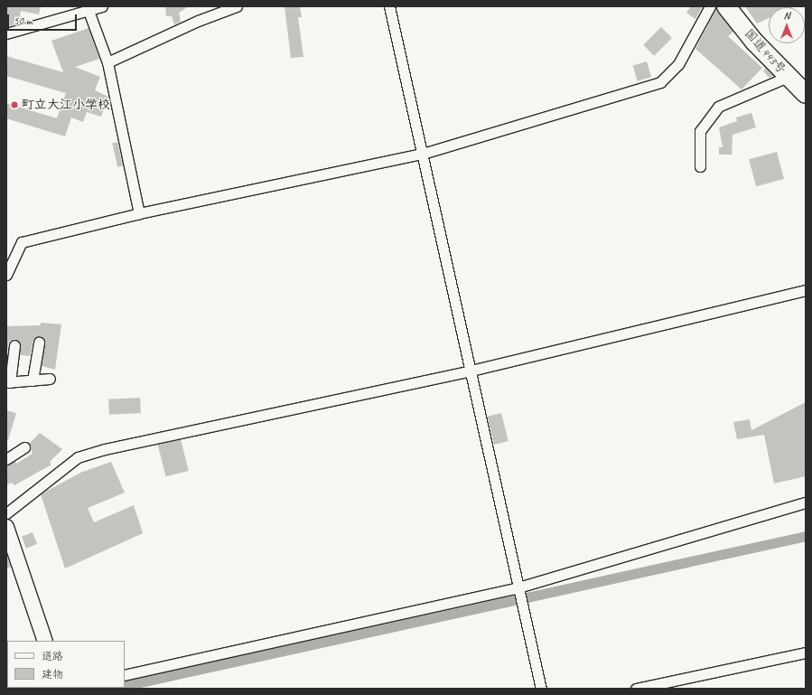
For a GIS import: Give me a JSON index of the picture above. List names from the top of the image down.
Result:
{
  "streets": {
    "highway": ["国道443号"]
  },
  "places": ["町立大江小学校"],
  "legend": ["道路", "建物"],
  "scale_bar": "50 m",
  "north": "top"
}
